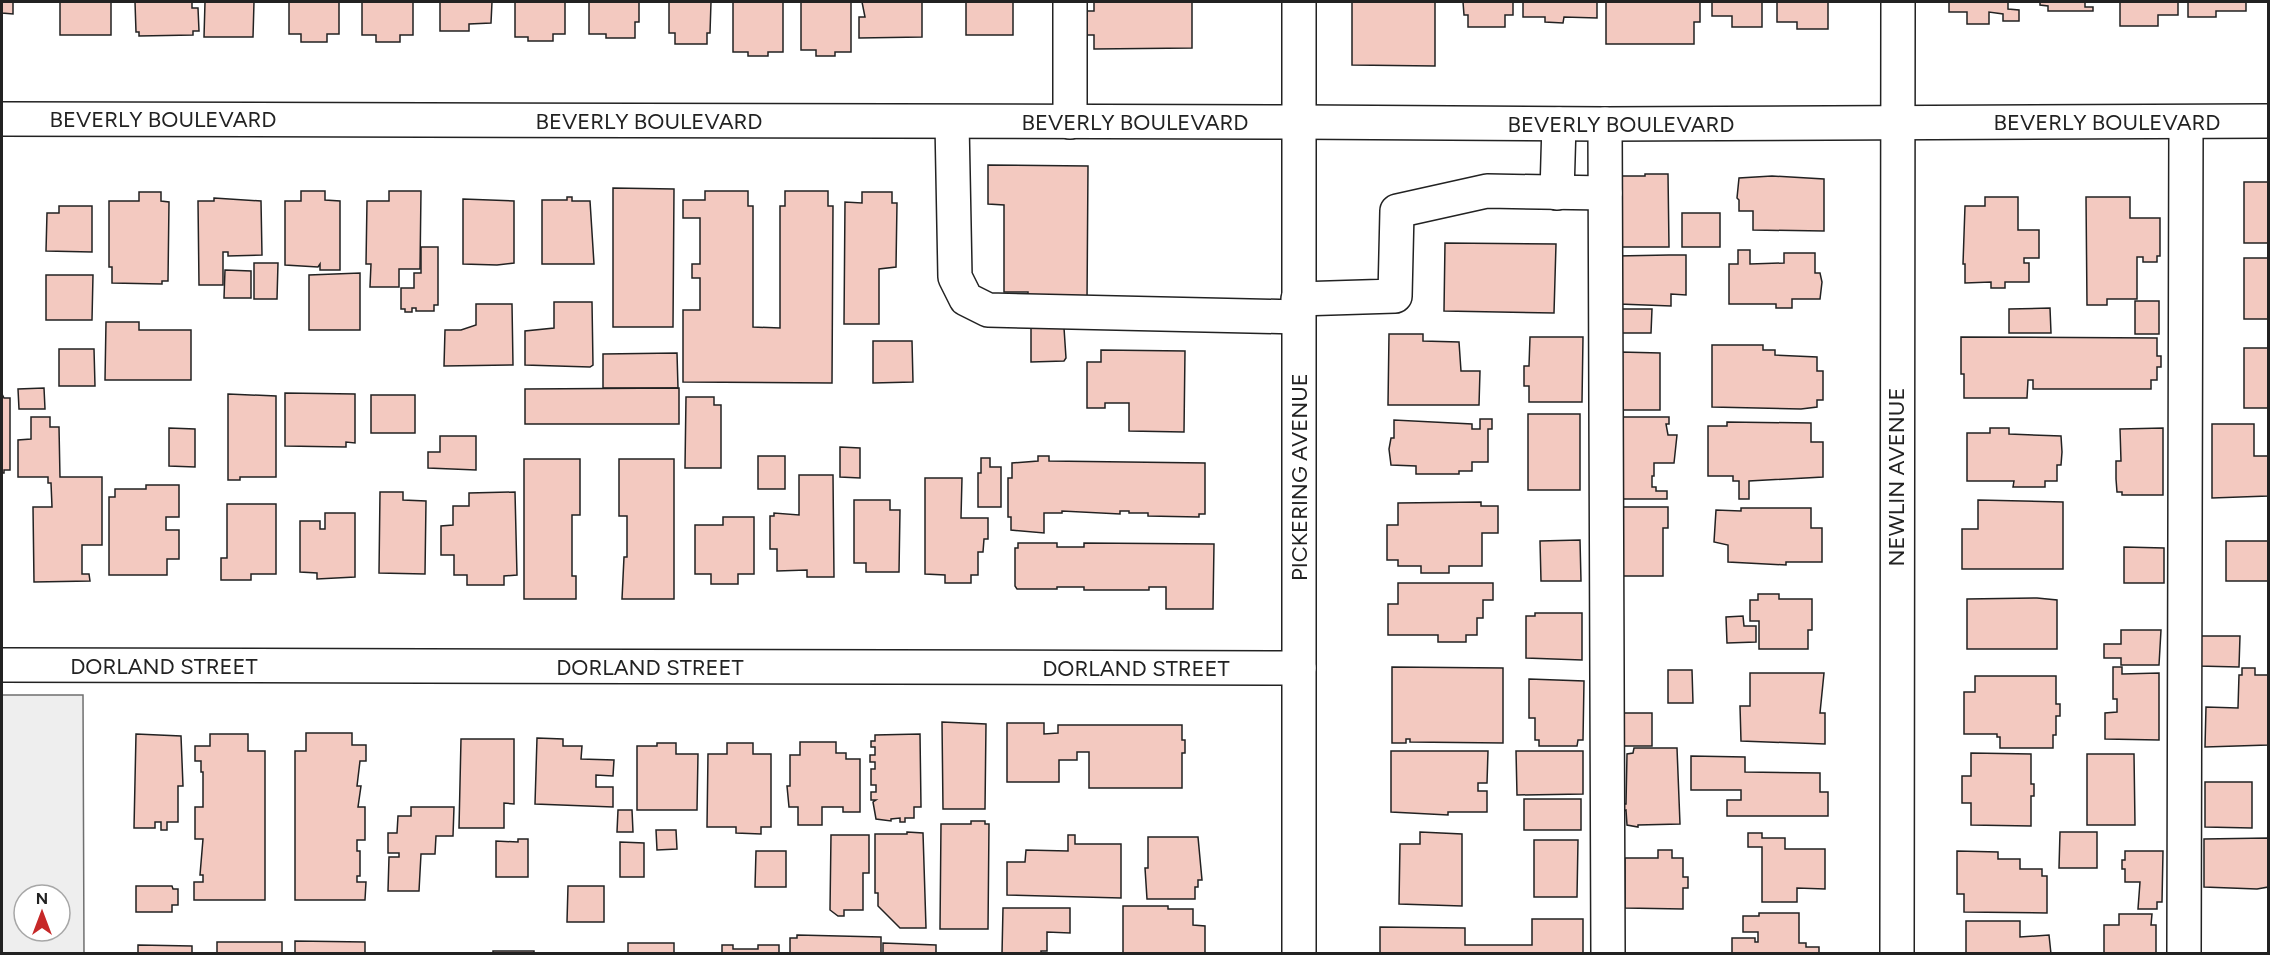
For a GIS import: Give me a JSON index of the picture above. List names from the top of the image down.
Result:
{
  "streets": {
    "street": [
      "BEVERLY BOULEVARD",
      "PICKERING AVENUE",
      "NEWLIN AVENUE",
      "DORLAND STREET"
    ]
  },
  "crossings": [
    ["BEVERLY BOULEVARD", "PICKERING AVENUE"],
    ["BEVERLY BOULEVARD", "NEWLIN AVENUE"],
    ["PICKERING AVENUE", "DORLAND STREET"]
  ],
  "north": "top"
}
